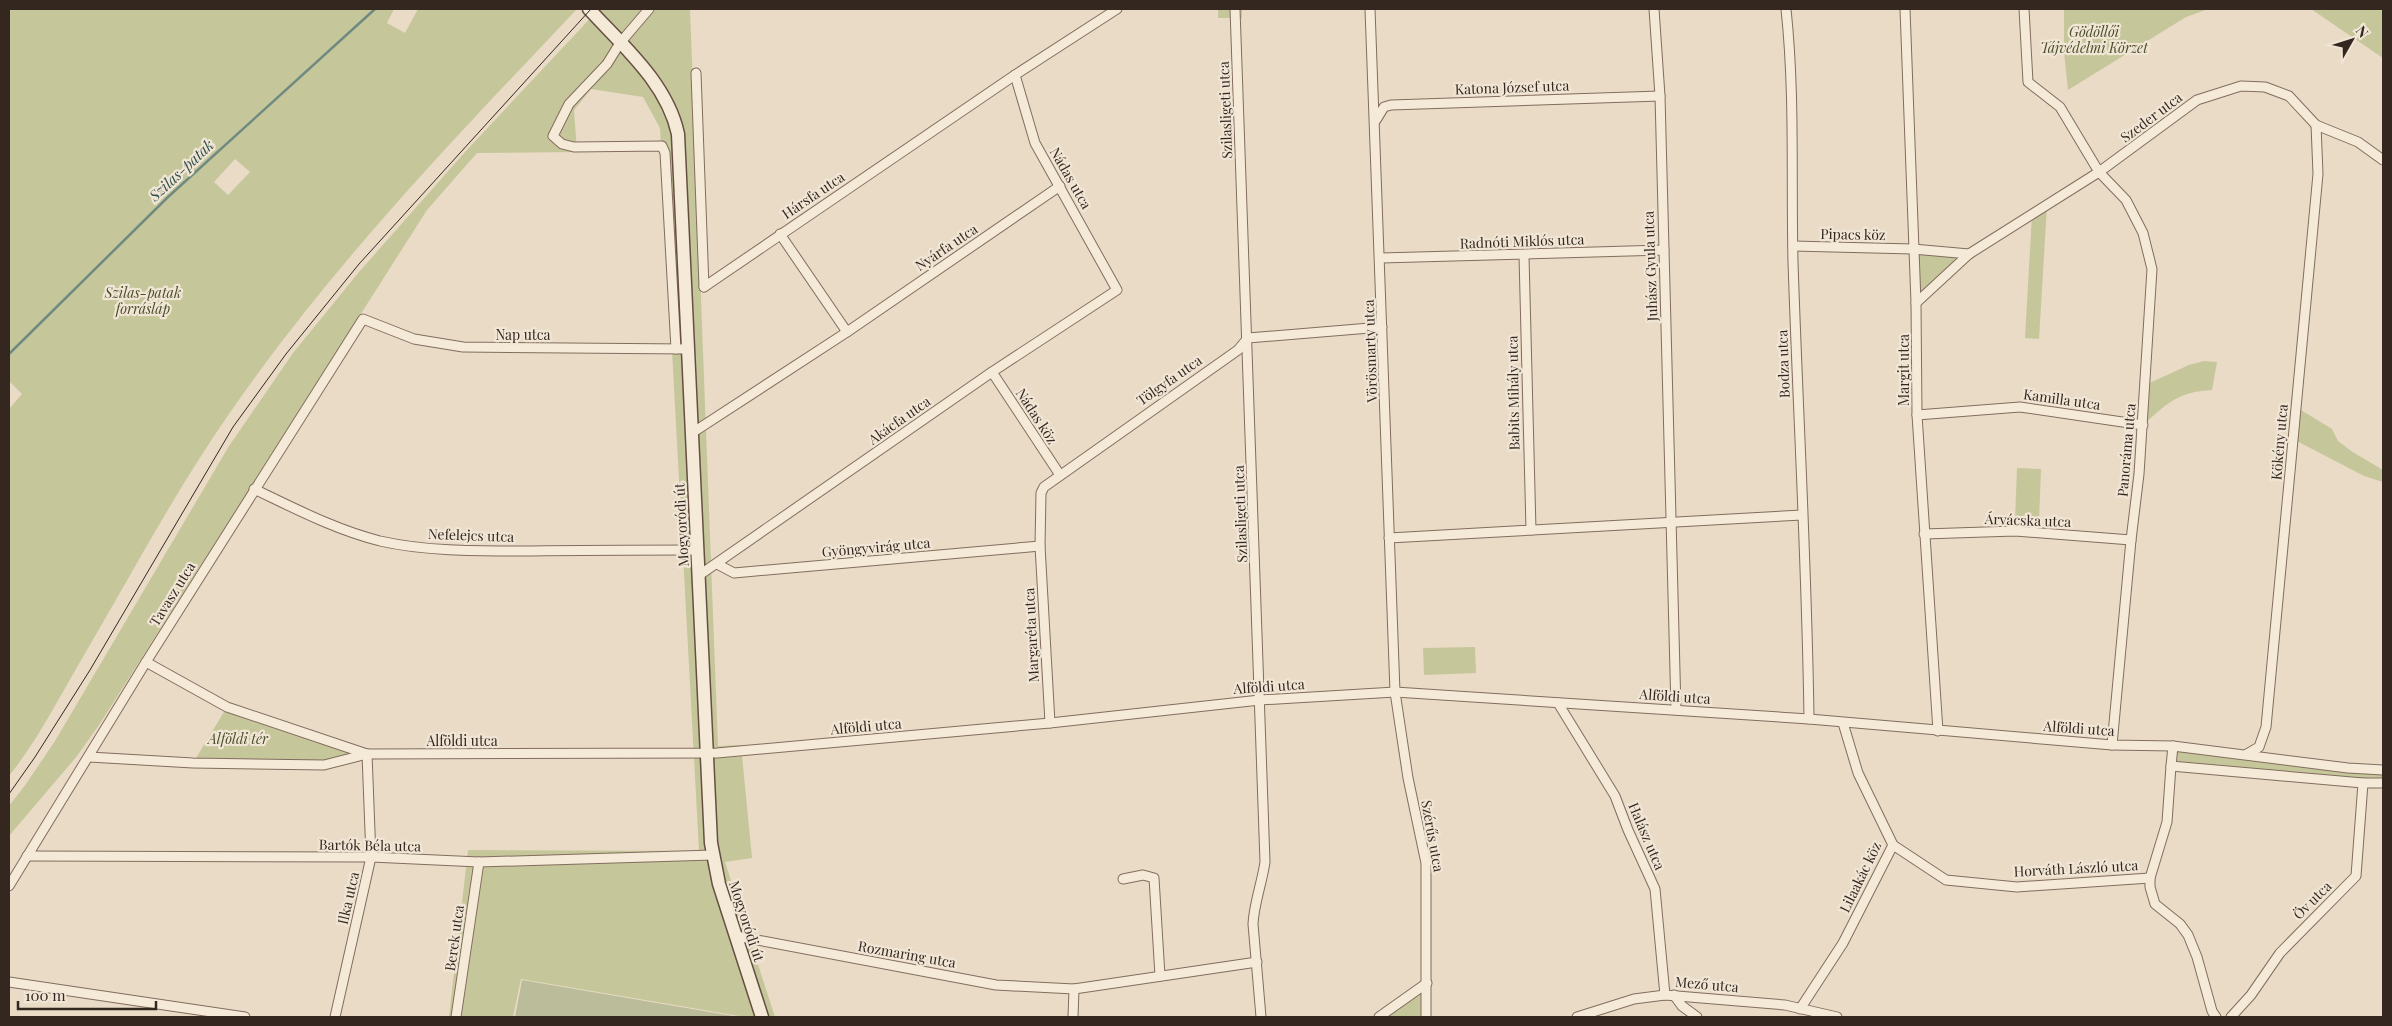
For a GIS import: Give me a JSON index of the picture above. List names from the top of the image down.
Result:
{
  "streets": {
    "street": [
      "Katona József utca",
      "Szilasligeti utca",
      "Szeder utca",
      "Nádas utca",
      "Hársfa utca",
      "Pipacs köz",
      "Radnóti Miklós utca",
      "Nyárfa utca",
      "Juhász Gyula utca",
      "Nap utca",
      "Vörösmarty utca",
      "Bodza utca",
      "Margit utca",
      "Tölgyfa utca",
      "Babits Mihály utca",
      "Kamilla utca",
      "Nádas köz",
      "Akácfa utca",
      "Kökény utca",
      "Panoráma utca",
      "Árvácska utca",
      "Mogyoródi út",
      "Nefelejcs utca",
      "Gyöngyvirág utca",
      "Tavasz utca",
      "Margaréta utca",
      "Alföldi utca",
      "Szérűs utca",
      "Halász utca",
      "Bartók Béla utca",
      "Horváth László utca",
      "Lilaakác köz",
      "Ilka utca",
      "Öv utca",
      "Berek utca",
      "Rozmaring utca",
      "Mező utca"
    ]
  },
  "crossings": [
    ["Katona József utca", "Juhász Gyula utca"],
    ["Katona József utca", "Vörösmarty utca"],
    ["Szilasligeti utca", "Tölgyfa utca"],
    ["Szilasligeti utca", "Alföldi utca"],
    ["Szilasligeti utca", "Rozmaring utca"],
    ["Szeder utca", "Margit utca"],
    ["Szeder utca", "Kökény utca"],
    ["Szeder utca", "Panoráma utca"],
    ["Nádas utca", "Hársfa utca"],
    ["Nádas utca", "Nyárfa utca"],
    ["Nádas utca", "Akácfa utca"],
    ["Pipacs köz", "Bodza utca"],
    ["Pipacs köz", "Margit utca"],
    ["Radnóti Miklós utca", "Juhász Gyula utca"],
    ["Radnóti Miklós utca", "Vörösmarty utca"],
    ["Radnóti Miklós utca", "Babits Mihály utca"],
    ["Nyárfa utca", "Mogyoródi út"],
    ["Juhász Gyula utca", "Alföldi utca"],
    ["Nap utca", "Mogyoródi út"],
    ["Nap utca", "Tavasz utca"],
    ["Vörösmarty utca", "Alföldi utca"],
    ["Vörösmarty utca", "Szérűs utca"],
    ["Bodza utca", "Alföldi utca"],
    ["Margit utca", "Kamilla utca"],
    ["Margit utca", "Árvácska utca"],
    ["Margit utca", "Alföldi utca"],
    ["Tölgyfa utca", "Nádas köz"],
    ["Tölgyfa utca", "Gyöngyvirág utca"],
    ["Tölgyfa utca", "Margaréta utca"],
    ["Kamilla utca", "Panoráma utca"],
    ["Nádas köz", "Akácfa utca"],
    ["Akácfa utca", "Mogyoródi út"],
    ["Akácfa utca", "Gyöngyvirág utca"],
    ["Kökény utca", "Alföldi utca"],
    ["Panoráma utca", "Árvácska utca"],
    ["Panoráma utca", "Alföldi utca"],
    ["Mogyoródi út", "Nefelejcs utca"],
    ["Mogyoródi út", "Alföldi utca"],
    ["Mogyoródi út", "Bartók Béla utca"],
    ["Mogyoródi út", "Rozmaring utca"],
    ["Nefelejcs utca", "Tavasz utca"],
    ["Gyöngyvirág utca", "Margaréta utca"],
    ["Tavasz utca", "Alföldi utca"],
    ["Tavasz utca", "Bartók Béla utca"],
    ["Margaréta utca", "Alföldi utca"],
    ["Alföldi utca", "Szérűs utca"],
    ["Alföldi utca", "Halász utca"],
    ["Alföldi utca", "Lilaakác köz"],
    ["Alföldi utca", "Ilka utca"],
    ["Halász utca", "Mező utca"],
    ["Bartók Béla utca", "Ilka utca"],
    ["Bartók Béla utca", "Berek utca"],
    ["Horváth László utca", "Lilaakác köz"],
    ["Lilaakác köz", "Mező utca"]
  ],
  "water": ["Szilas-patak"],
  "parks": ["Gödöllői Tájvédelmi Körzet", "Szilas-patak forrásláp", "Alföldi tér"],
  "scale_bar": "100 m",
  "north": "top right"
}
